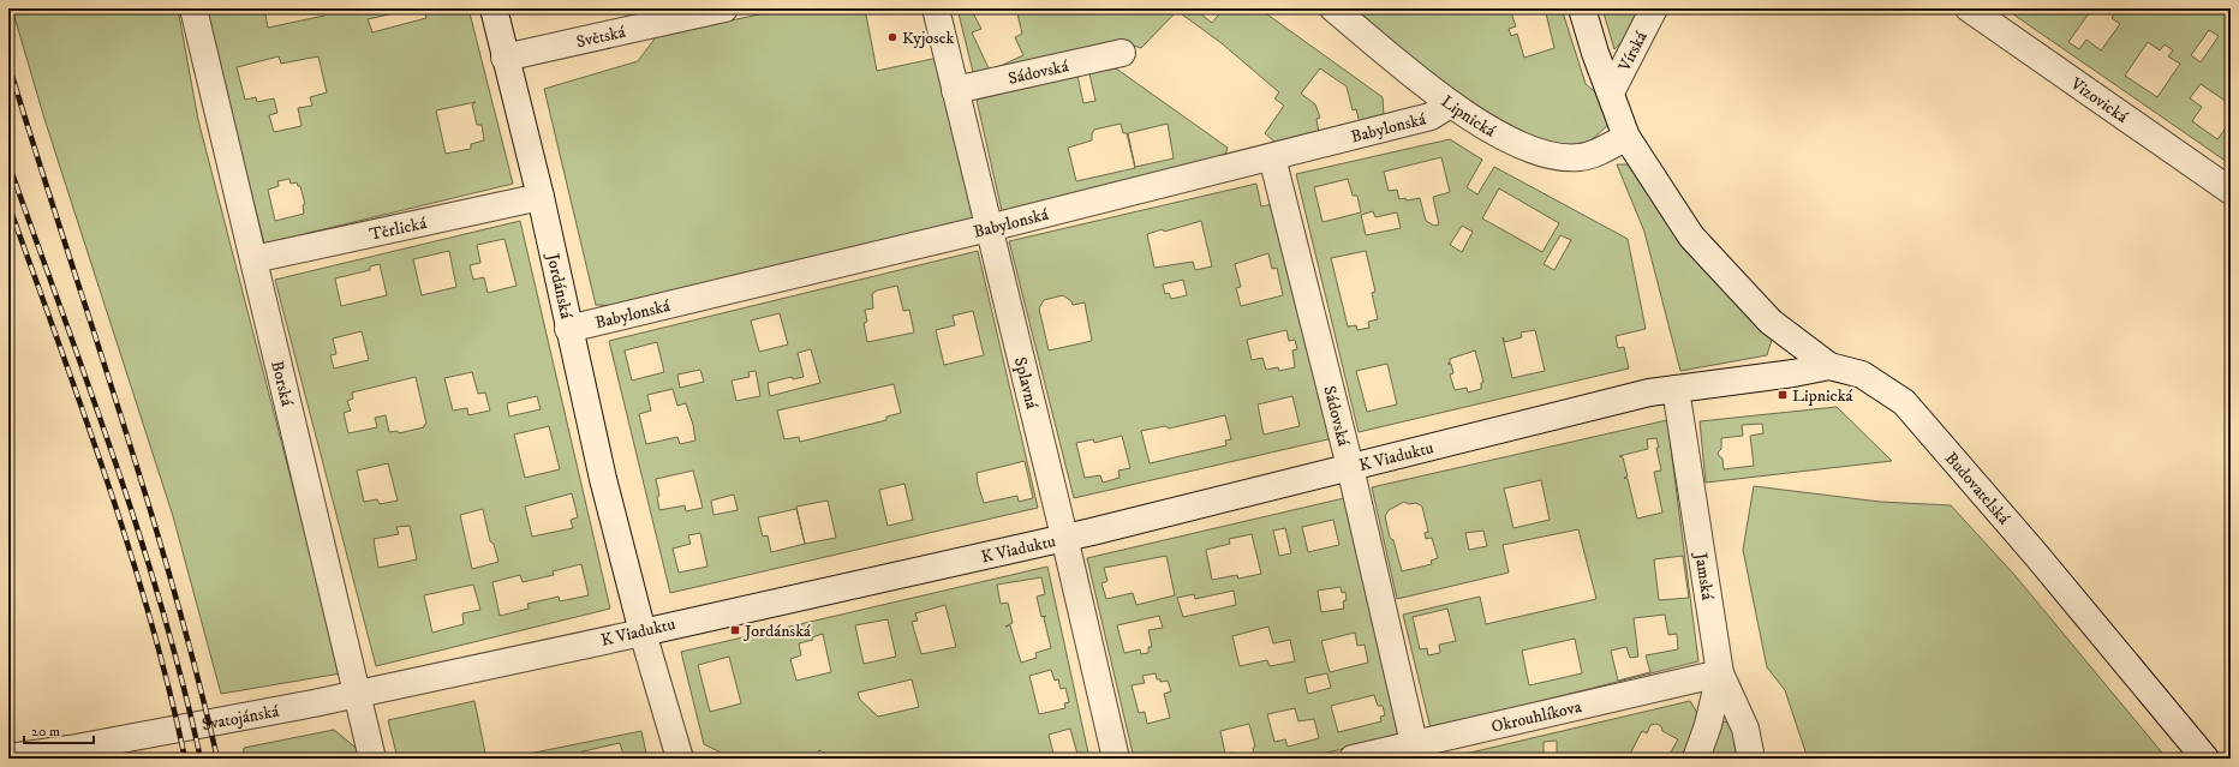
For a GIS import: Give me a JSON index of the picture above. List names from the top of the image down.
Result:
{
  "streets": {
    "street": [
      "Světská",
      "Vírská",
      "Sádovská",
      "Vizovická",
      "Lipnická",
      "Babylonská",
      "Těrlická",
      "Jordánská",
      "Borská",
      "Splavná",
      "K Viaduktu",
      "Budovatelská",
      "Jamská",
      "Okrouhlíkova",
      "Svatojánská"
    ]
  },
  "crossings": [
    ["Světská", "Jordánská"],
    ["Sádovská", "Babylonská"],
    ["Sádovská", "Splavná"],
    ["Sádovská", "K Viaduktu"],
    ["Sádovská", "Okrouhlíkova"],
    ["Lipnická", "Babylonská"],
    ["Babylonská", "Jordánská"],
    ["Babylonská", "Splavná"],
    ["Těrlická", "Jordánská"],
    ["Těrlická", "Borská"],
    ["Jordánská", "K Viaduktu"],
    ["Borská", "K Viaduktu"],
    ["Borská", "Svatojánská"],
    ["Splavná", "K Viaduktu"],
    ["K Viaduktu", "Budovatelská"],
    ["K Viaduktu", "Jamská"],
    ["K Viaduktu", "Svatojánská"],
    ["Budovatelská", "Jamská"],
    ["Jamská", "Okrouhlíkova"]
  ],
  "places": {
    "other": ["Kyjosek"],
    "transit": ["Lipnická", "Jordánská"]
  },
  "scale_bar": "20 m"
}
